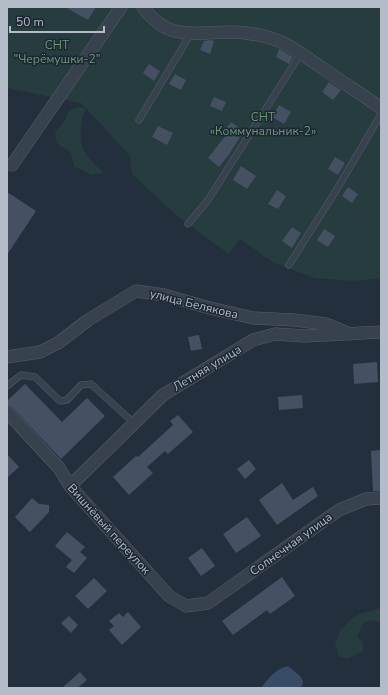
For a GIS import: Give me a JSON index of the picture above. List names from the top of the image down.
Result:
{
  "streets": {
    "street": [
      "улица Белякова",
      "Летняя улица",
      "Вишнёвый переулок",
      "Солнечная улица"
    ]
  },
  "crossings": [
    ["улица Белякова", "Летняя улица"],
    ["Летняя улица", "Вишнёвый переулок"],
    ["Вишнёвый переулок", "Солнечная улица"]
  ],
  "parks": ["СНТ \"Черёмушки-2\"", "СНТ «Коммунальник-2»"],
  "scale_bar": "50 m"
}
